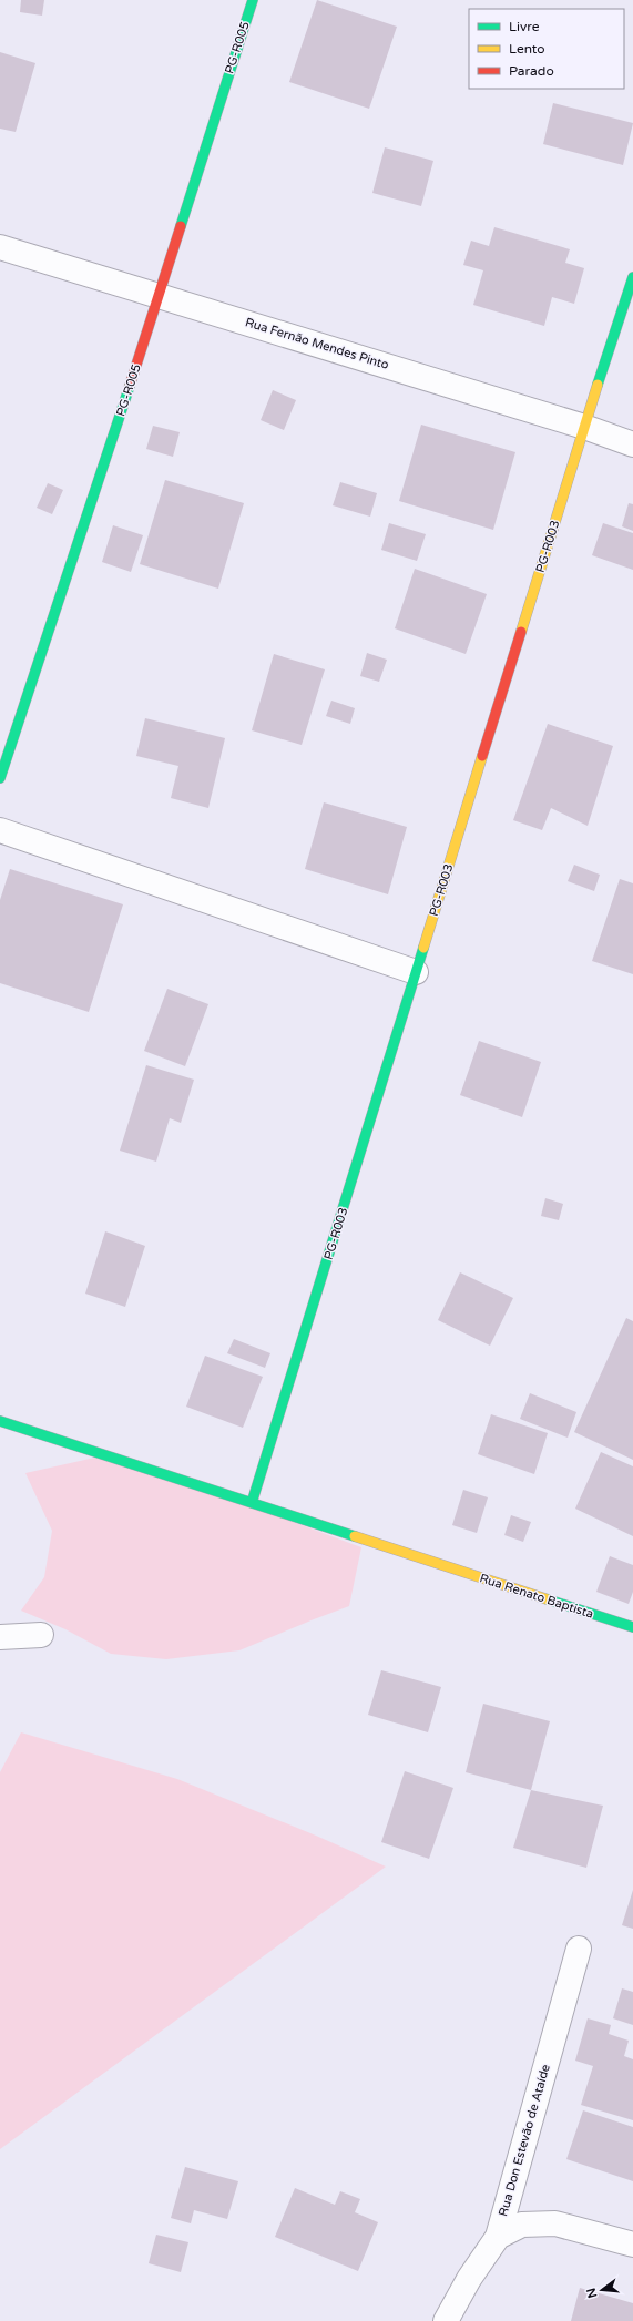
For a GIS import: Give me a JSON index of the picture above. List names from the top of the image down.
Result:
{
  "streets": {
    "street": [
      "PG-R005",
      "Rua Fernão Mendes Pinto",
      "PG-R003",
      "Rua Renato Baptista",
      "Rua Don Estevão de Ataíde"
    ]
  },
  "crossings": [
    ["PG-R005", "Rua Fernão Mendes Pinto"],
    ["Rua Fernão Mendes Pinto", "PG-R003"],
    ["PG-R003", "Rua Renato Baptista"]
  ],
  "legend": ["Livre", "Lento", "Parado"],
  "north": "left"
}
